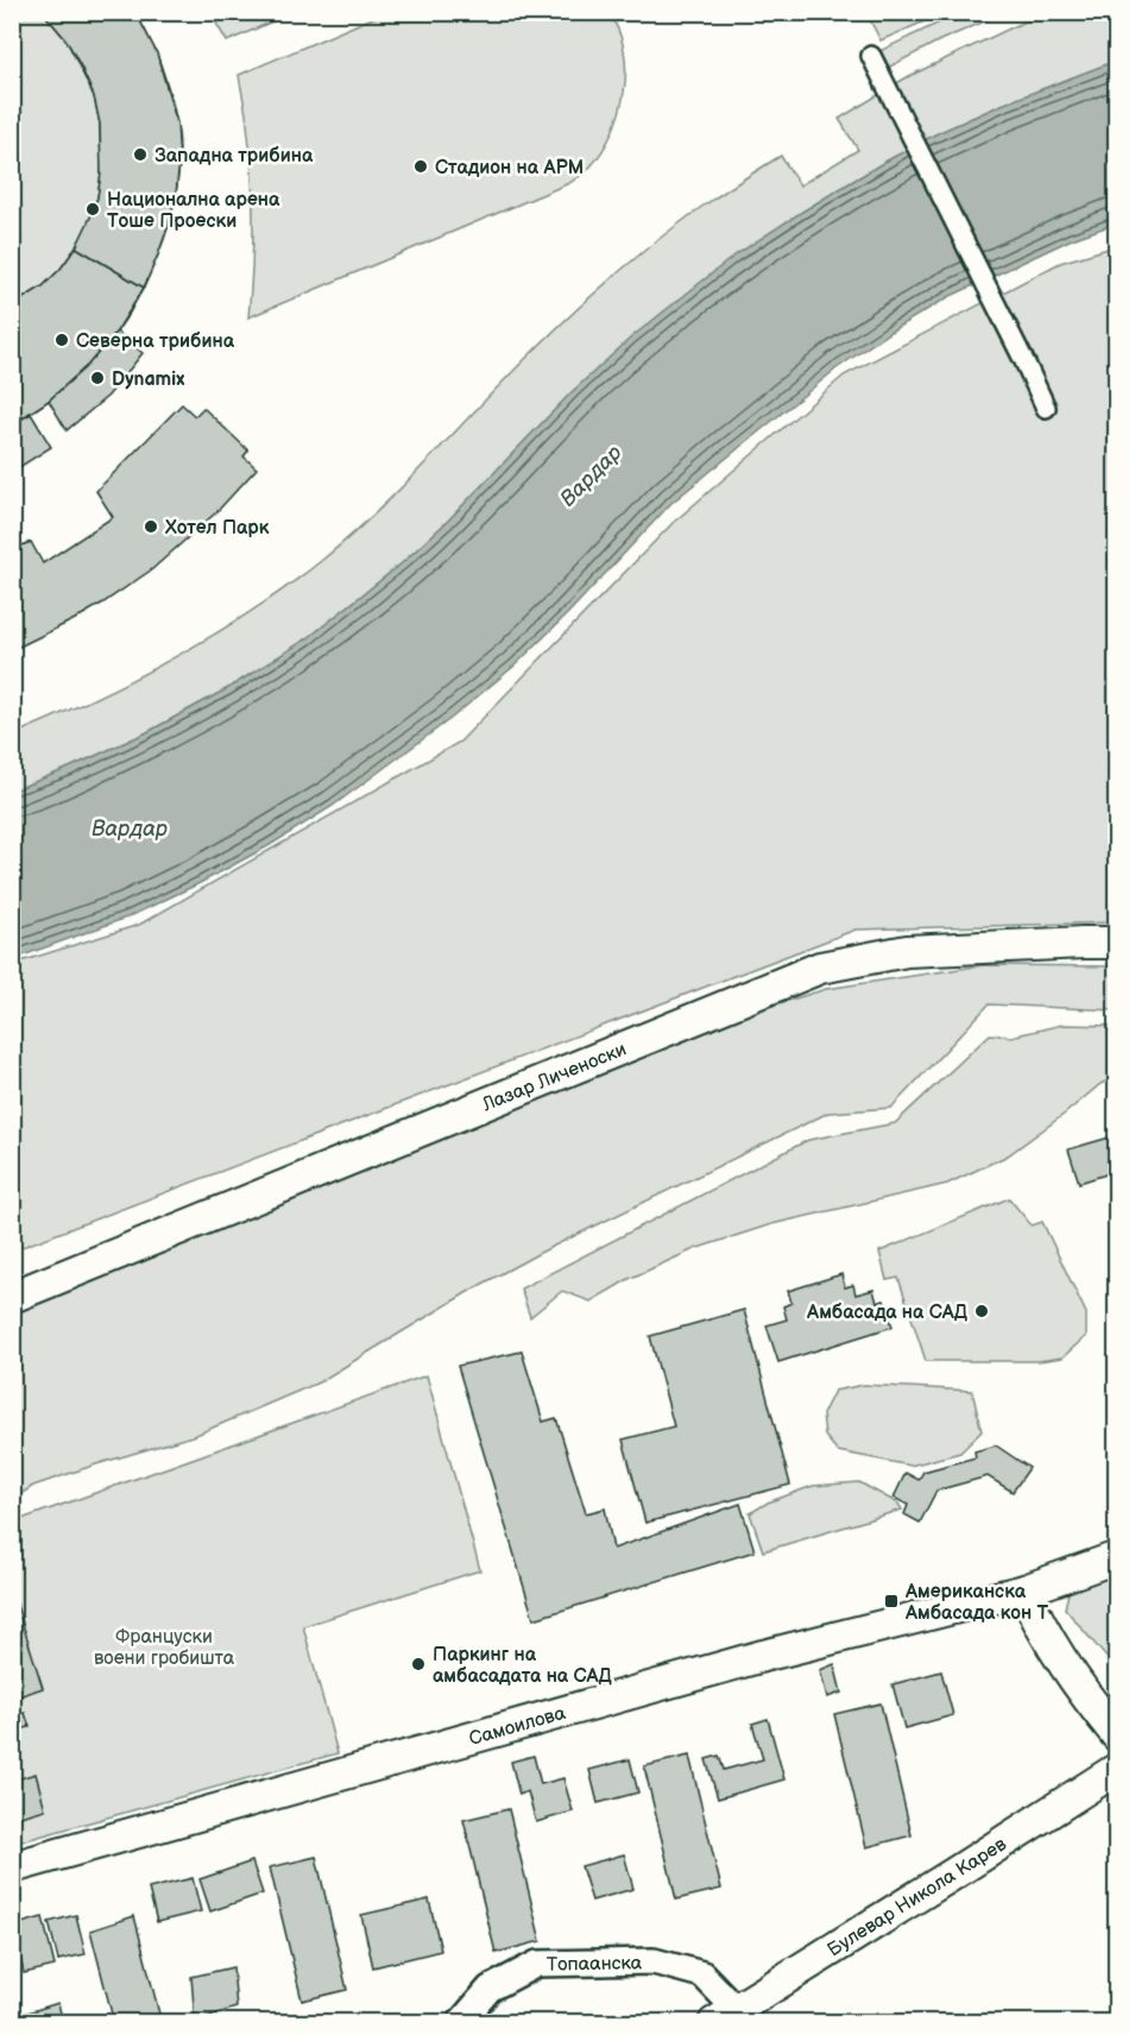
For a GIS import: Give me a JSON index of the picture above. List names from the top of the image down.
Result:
{
  "streets": {
    "street": [
      "Лазар Личеноски",
      "Самоилова",
      "Булевар Никола Карев",
      "Топаанска"
    ]
  },
  "crossings": [
    ["Булевар Никола Карев", "Топаанска"]
  ],
  "water": ["Вардар"],
  "parks": ["Француски воени гробишта"],
  "places": {
    "other": [
      "Западна трибина",
      "Стадион на АРМ",
      "Национална арена Тоше Проески",
      "Северна трибина",
      "Dynamix",
      "Хотел Парк",
      "Амбасада на САД",
      "Паркинг на амбасадата на САД"
    ],
    "transit": ["Американска Амбасада кон Т"]
  }
}
